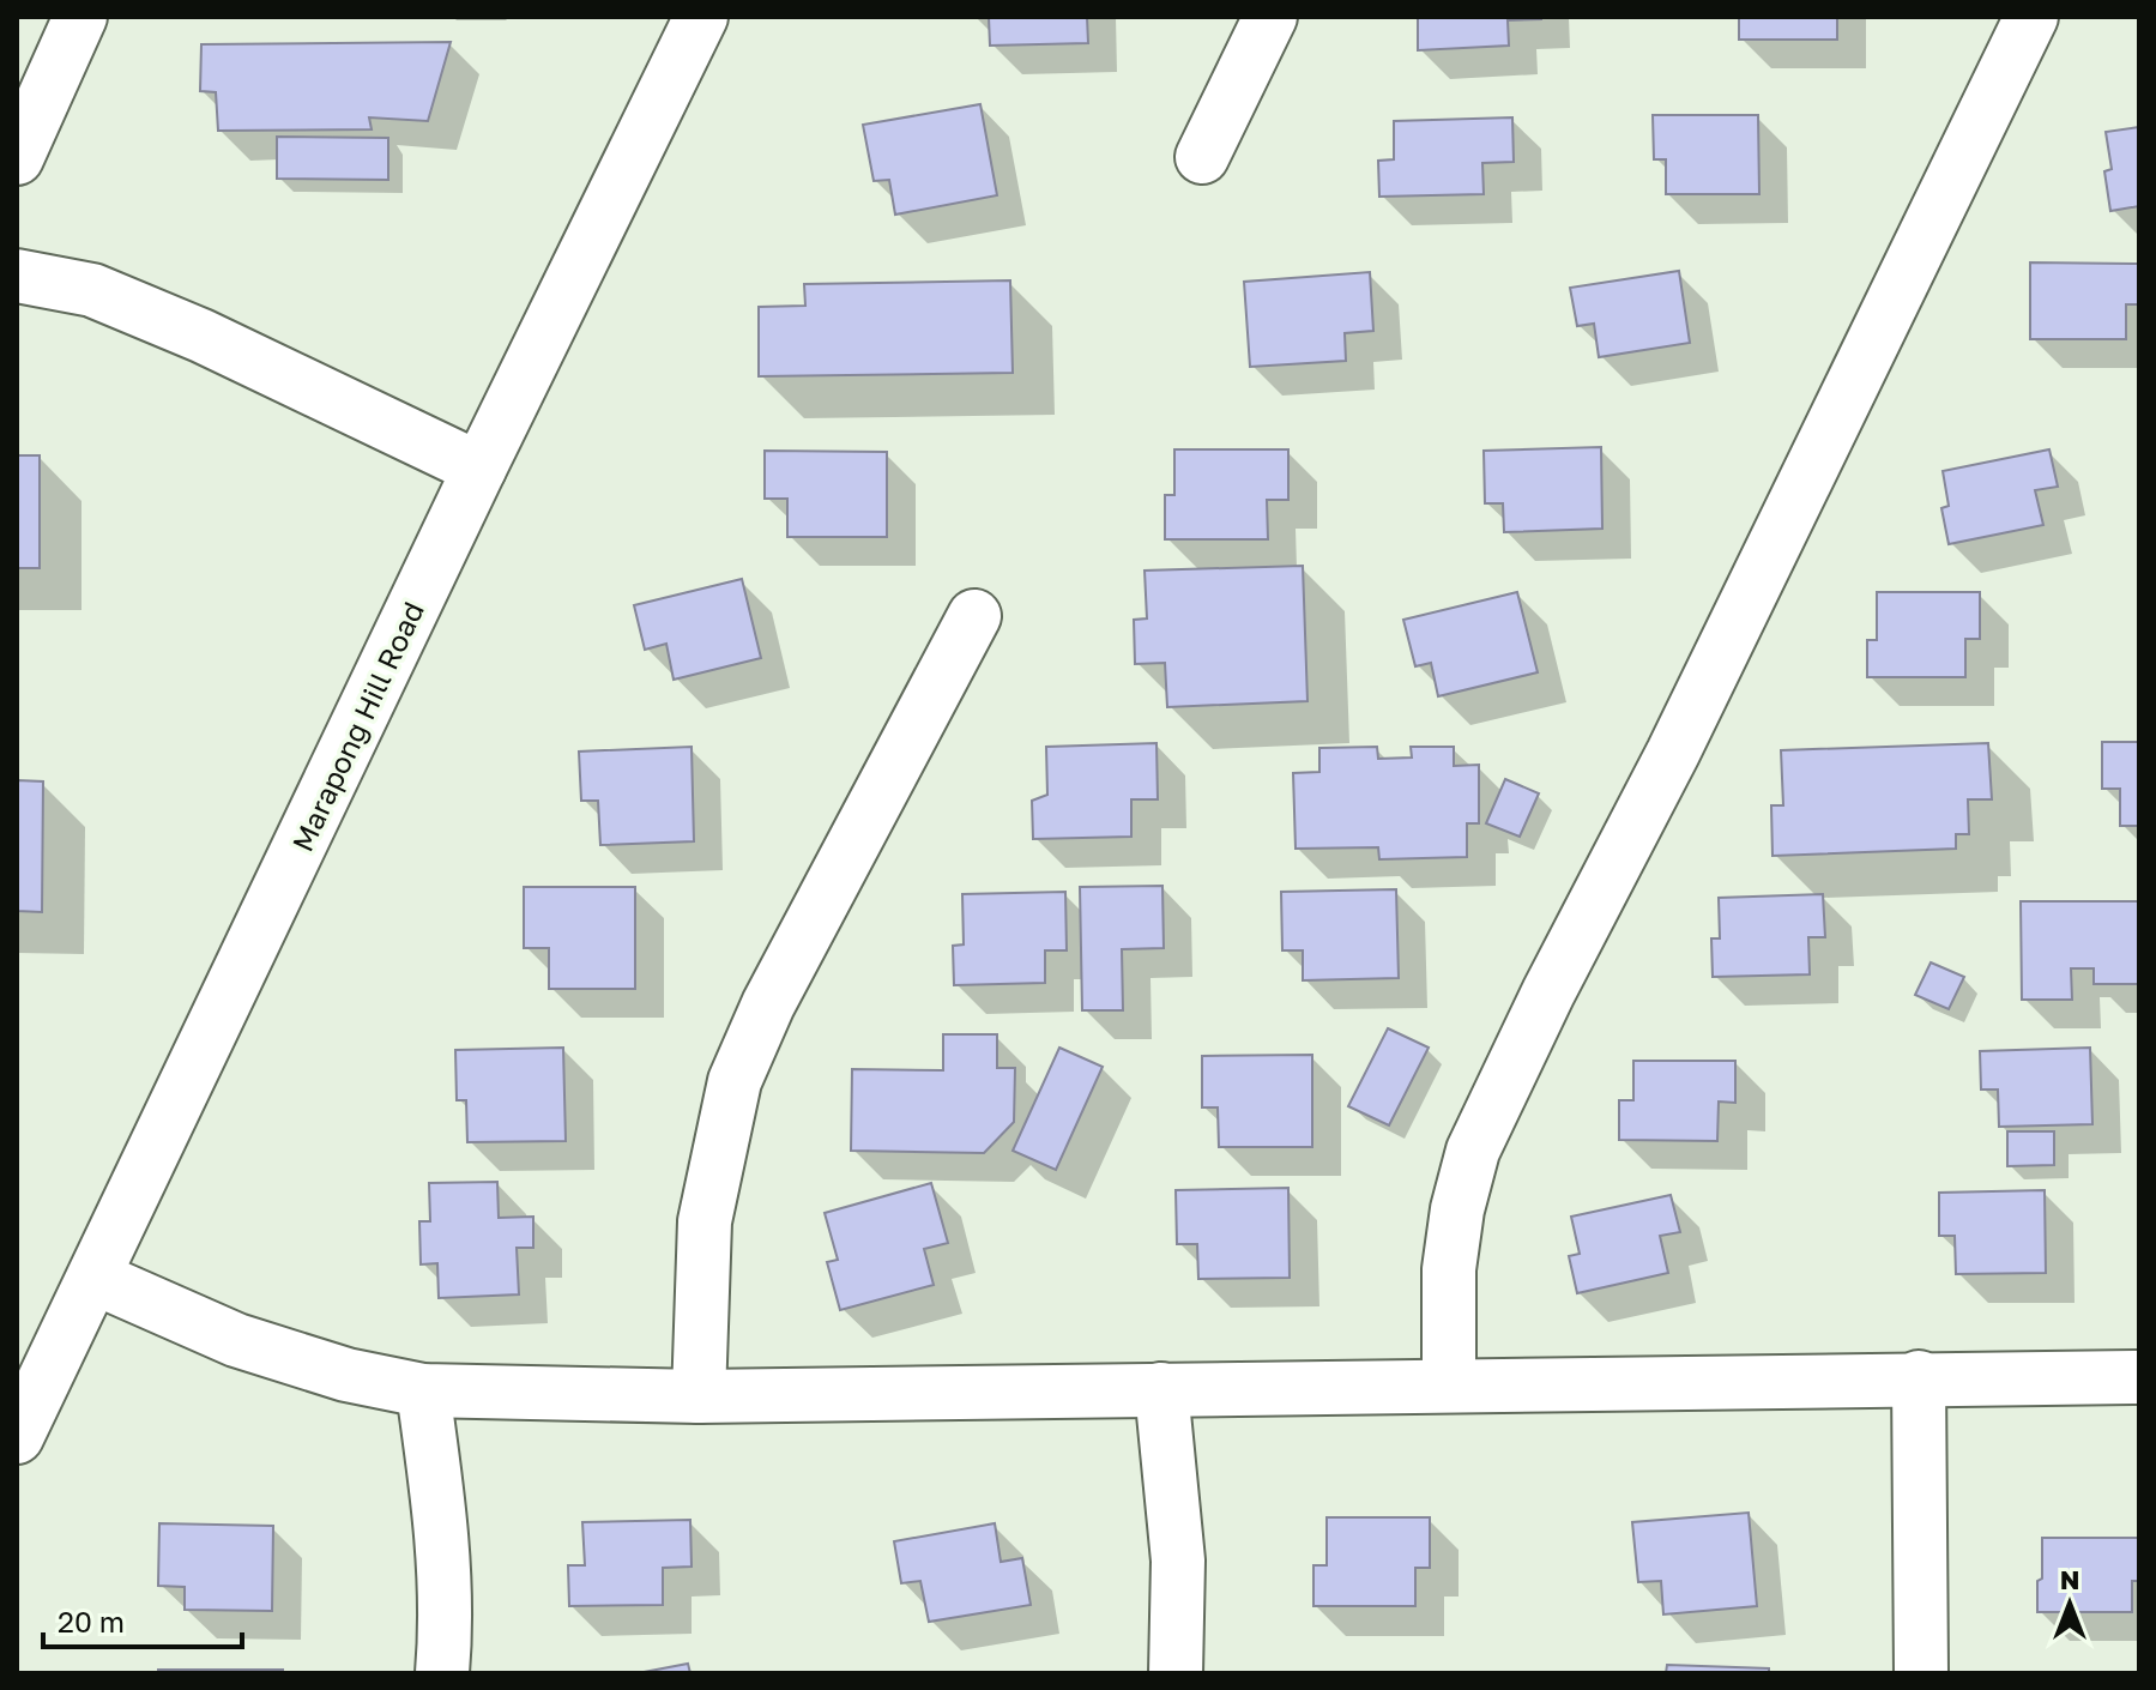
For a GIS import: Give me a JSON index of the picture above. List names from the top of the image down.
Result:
{
  "streets": {
    "street": ["Marapong Hill Road"]
  },
  "scale_bar": "20 m",
  "north": "top"
}
